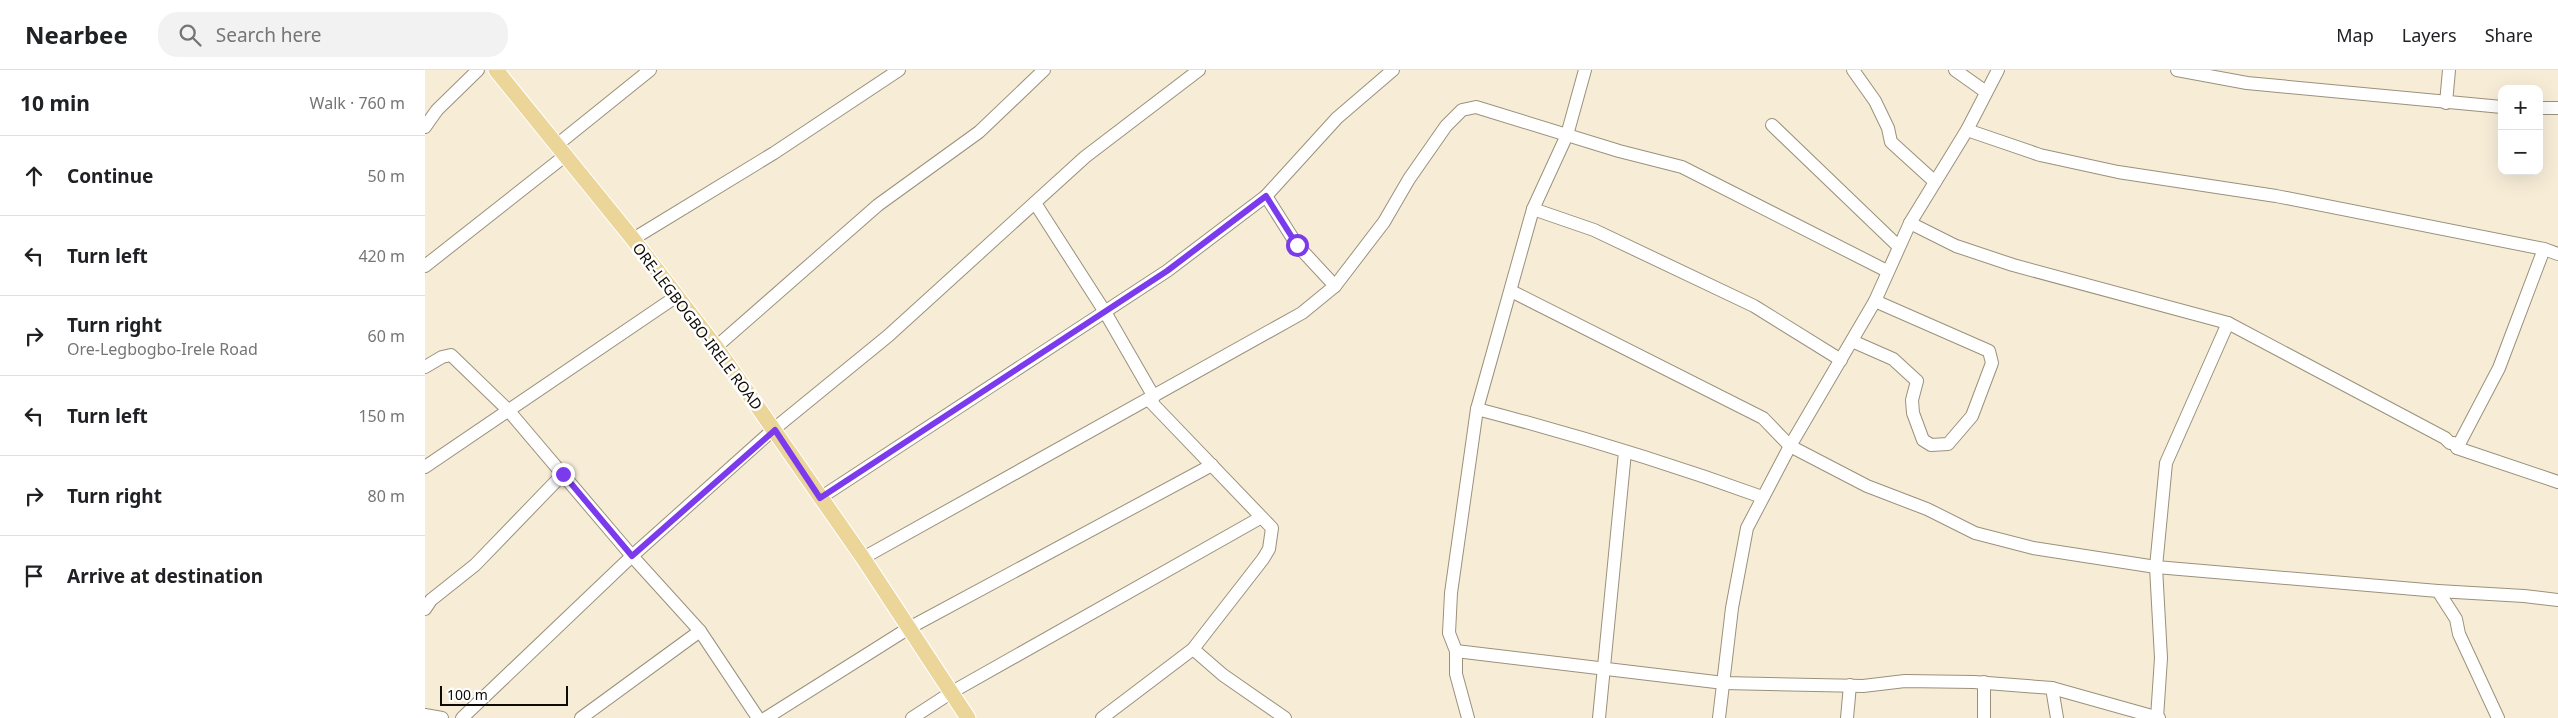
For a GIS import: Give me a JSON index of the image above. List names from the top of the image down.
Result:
{
  "streets": {
    "main road": ["ORE-LEGBOGBO-IRELE ROAD"]
  },
  "scale_bar": "100 m",
  "page": {
    "header": "Nearbee",
    "search": "Search here",
    "nav": ["Map", "Layers", "Share"],
    "heading": ["10 min", "Walk · 760 m"],
    "map_buttons": ["+", "−"],
    "list": [
      ["Continue", "50 m"],
      ["Turn left", "420 m"],
      ["Turn right", "Ore-Legbogbo-Irele Road", "60 m"],
      ["Turn left", "150 m"],
      ["Turn right", "80 m"],
      "Arrive at destination"
    ],
    "scale": "100 m"
  }
}
